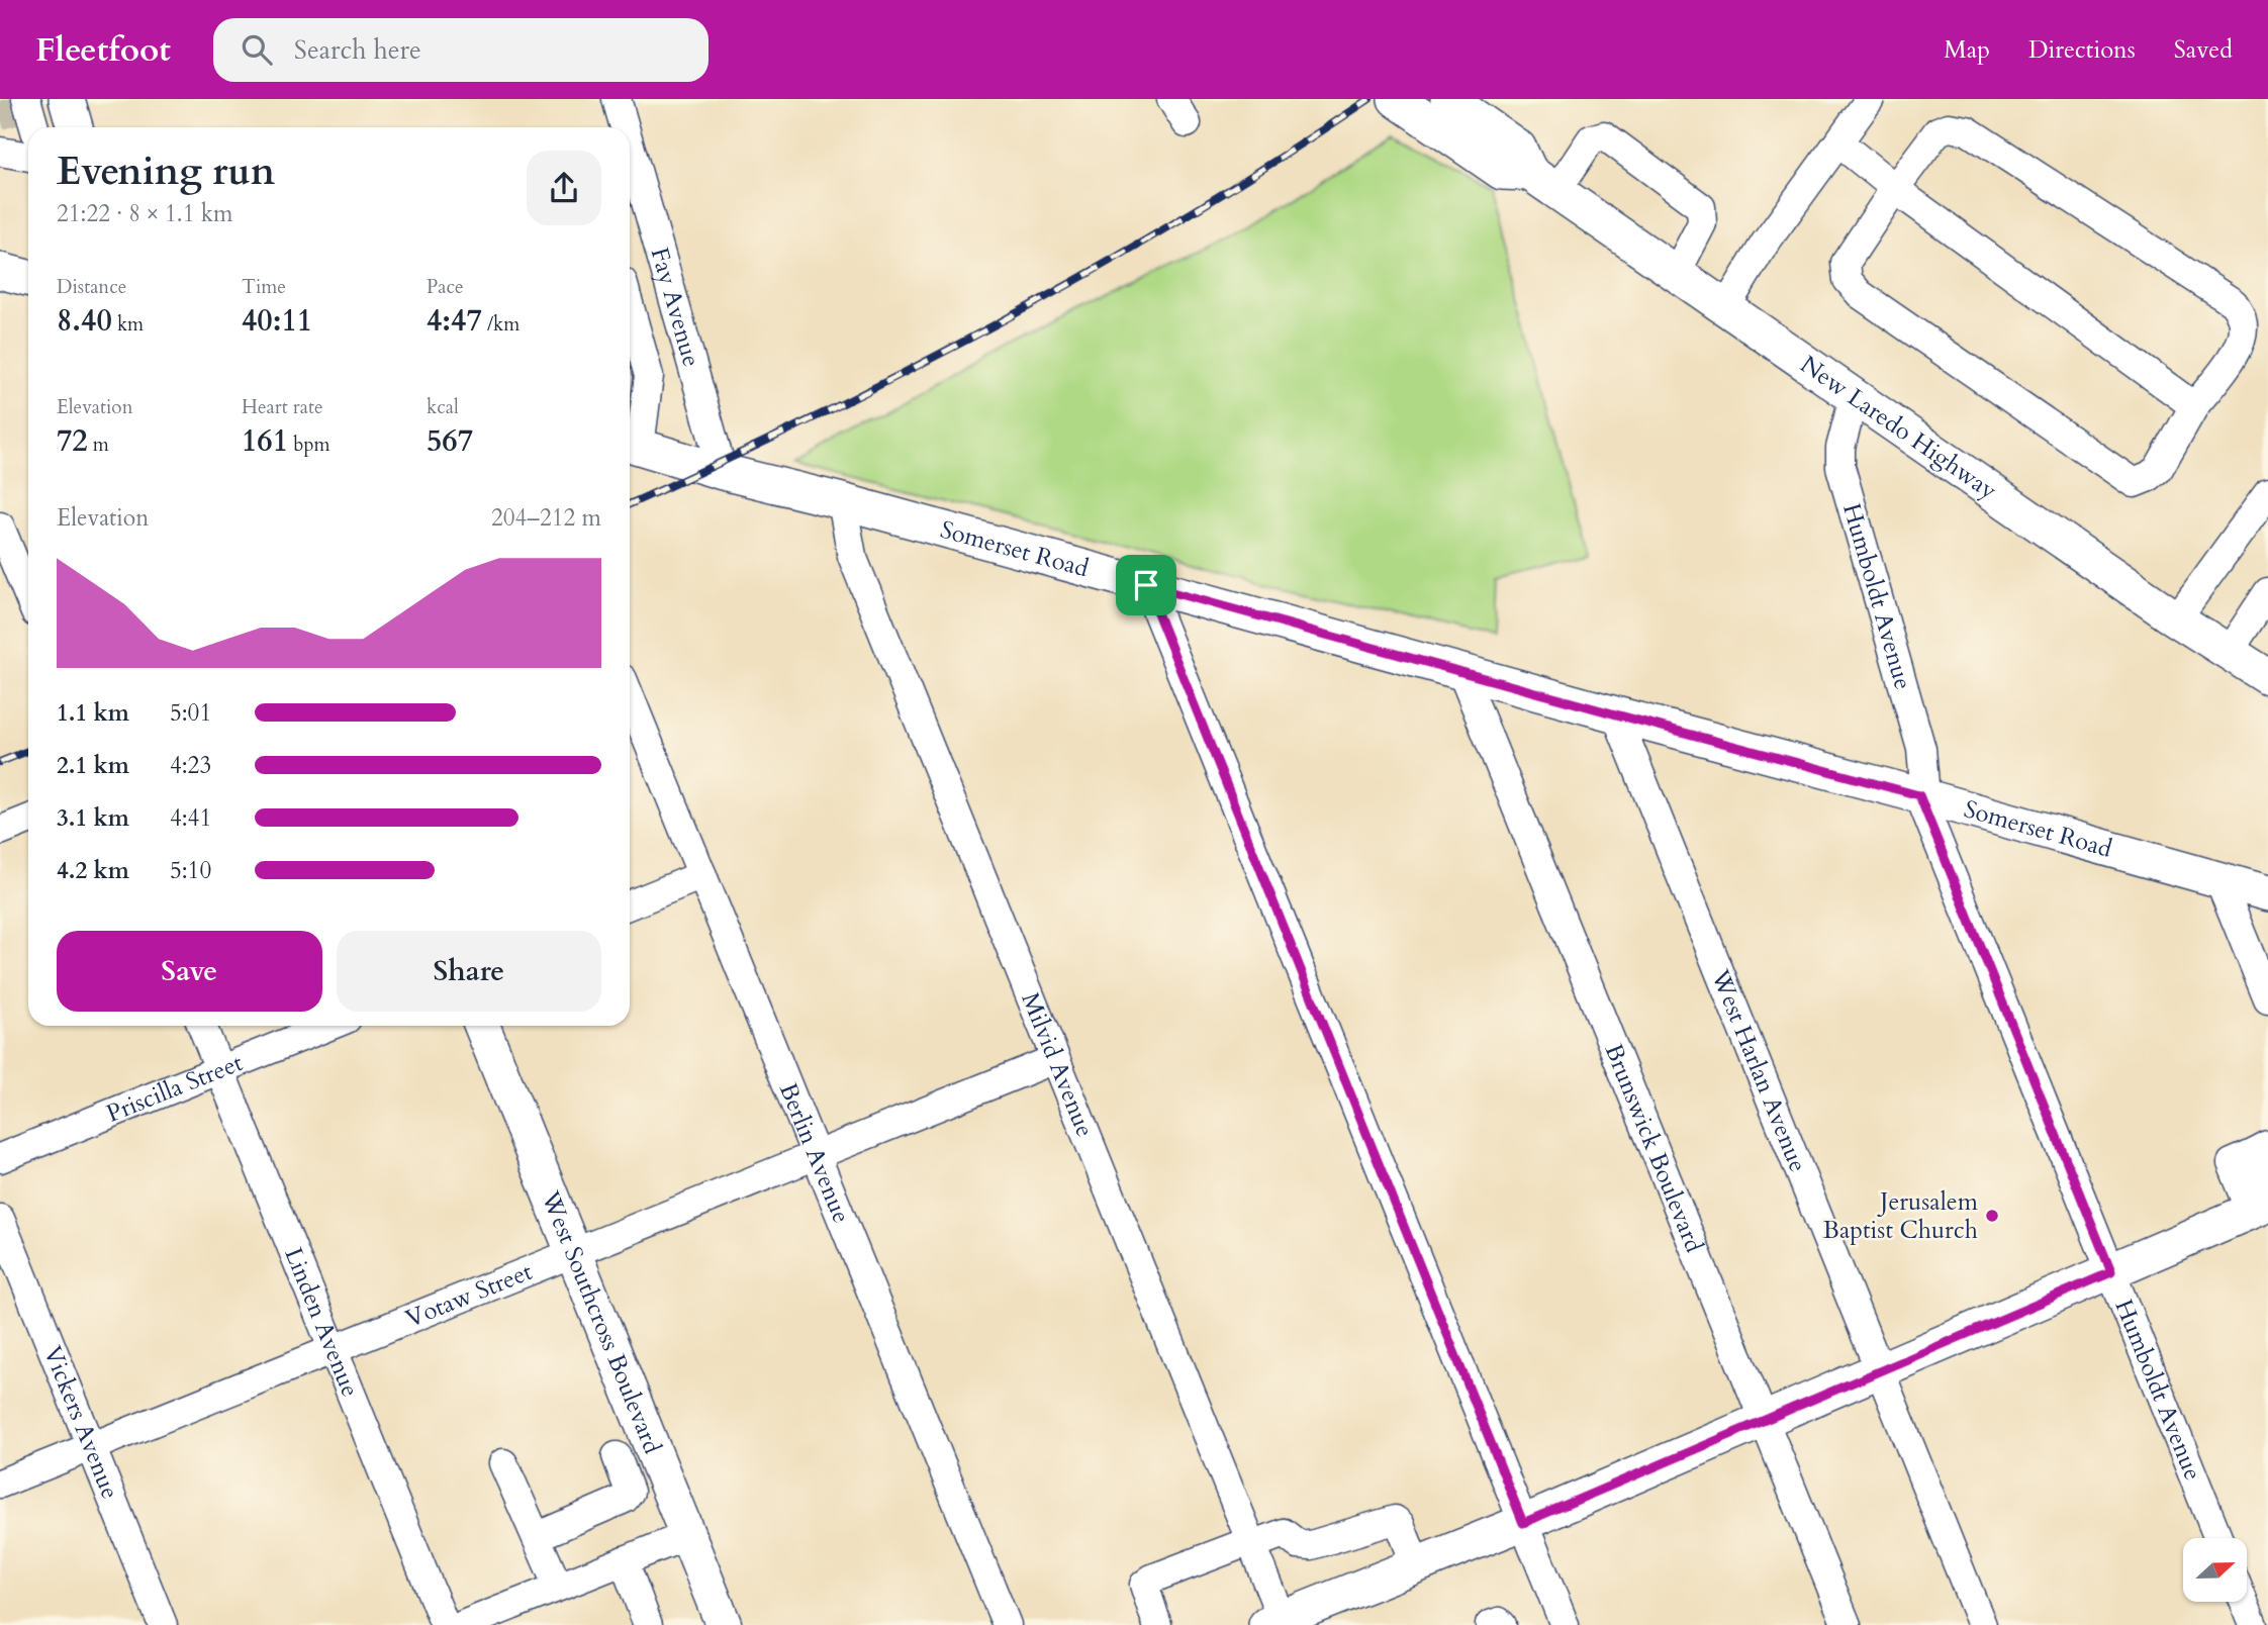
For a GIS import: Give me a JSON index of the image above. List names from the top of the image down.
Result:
{
  "streets": {
    "main road": ["New Laredo Highway", "Somerset Road", "West Southcross Boulevard"],
    "street": [
      "Fay Avenue",
      "Humboldt Avenue",
      "Milvid Avenue",
      "West Harlan Avenue",
      "Priscilla Street",
      "Brunswick Boulevard",
      "Berlin Avenue",
      "Votaw Street",
      "Linden Avenue",
      "Vickers Avenue"
    ]
  },
  "crossings": [
    ["Fay Avenue", "Somerset Road"],
    ["New Laredo Highway", "Humboldt Avenue"],
    ["Somerset Road", "Humboldt Avenue"],
    ["Somerset Road", "Milvid Avenue"],
    ["Somerset Road", "West Harlan Avenue"],
    ["Somerset Road", "Brunswick Boulevard"],
    ["Milvid Avenue", "Votaw Street"],
    ["Priscilla Street", "Linden Avenue"],
    ["Berlin Avenue", "Votaw Street"],
    ["Votaw Street", "Linden Avenue"],
    ["Votaw Street", "West Southcross Boulevard"],
    ["Votaw Street", "Vickers Avenue"]
  ],
  "places": ["Jerusalem Baptist Church"],
  "north": "right",
  "page": {
    "header": "Fleetfoot",
    "search": "Search here",
    "nav": ["Map", "Directions", "Saved"],
    "heading": ["Evening run", "21:22 · 8 × 1.1 km"],
    "stats": [
      ["Distance", "8.40 km"],
      ["Time", "40:11"],
      ["Pace", "4:47 /km"],
      ["Elevation", "72 m"],
      ["Heart rate", "161 bpm"],
      ["kcal", "567"]
    ],
    "chart": ["Elevation", "204–212 m"],
    "list": [
      {
        "name": "1.1 km",
        "note": "5:01"
      },
      {
        "name": "2.1 km",
        "note": "4:23"
      },
      {
        "name": "3.1 km",
        "note": "4:41"
      },
      {
        "name": "4.2 km",
        "note": "5:10"
      }
    ],
    "buttons": ["Save", "Share"]
  }
}
